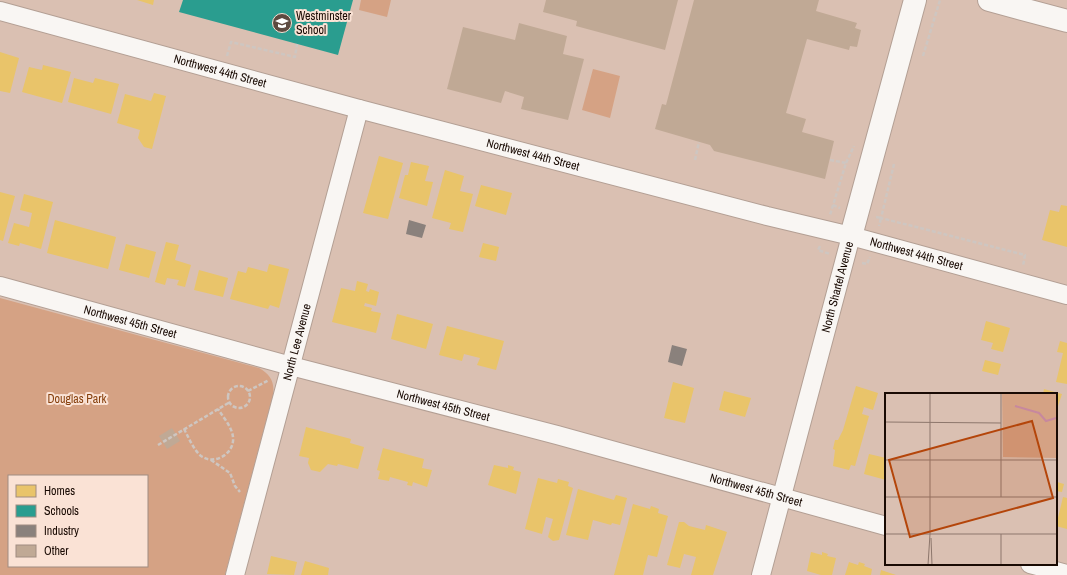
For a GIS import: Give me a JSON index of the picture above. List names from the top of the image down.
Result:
{
  "streets": {
    "street": [
      "Northwest 44th Street",
      "North Shartel Avenue",
      "Northwest 45th Street",
      "North Lee Avenue"
    ]
  },
  "crossings": [
    ["Northwest 44th Street", "North Shartel Avenue"],
    ["Northwest 44th Street", "North Lee Avenue"],
    ["North Shartel Avenue", "Northwest 45th Street"],
    ["Northwest 45th Street", "North Lee Avenue"]
  ],
  "parks": ["Douglas Park"],
  "places": {
    "school or university": ["Westminster School"]
  },
  "legend": [
    "Homes",
    "Schools",
    "Industry",
    "Other"
  ]
}
